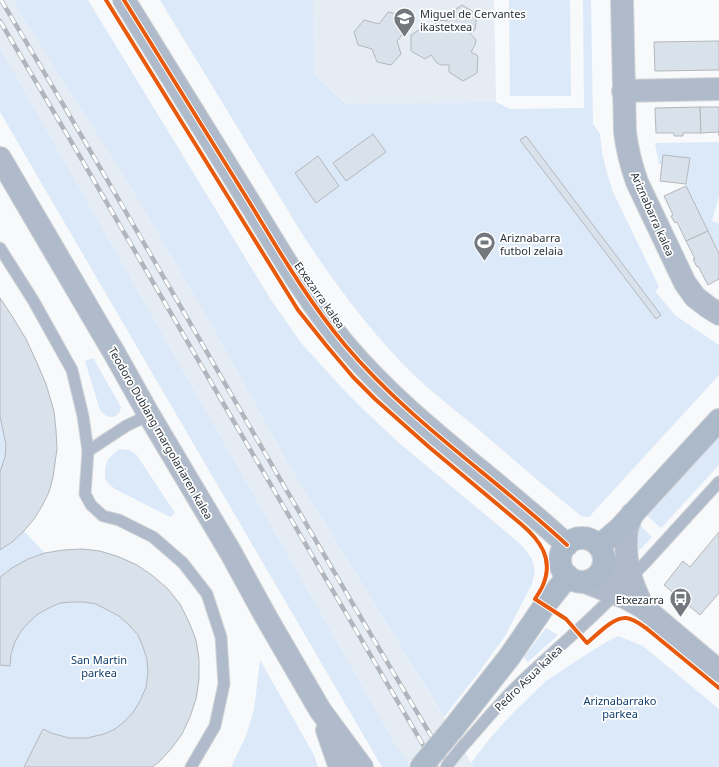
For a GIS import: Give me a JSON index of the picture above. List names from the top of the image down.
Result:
{
  "streets": {
    "main road": ["Pedro Asua kalea"],
    "street": ["Ariznabarra kalea", "Etxezarra kalea", "Teodoro Dublang margolariaren kalea"]
  },
  "crossings": [
    ["Etxezarra kalea", "Pedro Asua kalea"]
  ],
  "parks": ["San Martin parkea", "Ariznabarrako parkea"],
  "places": {
    "school or university": ["Miguel de Cervantes ikastetxea"],
    "sports": ["Ariznabarra futbol zelaia"],
    "bus stop": ["Etxezarra"]
  }
}
